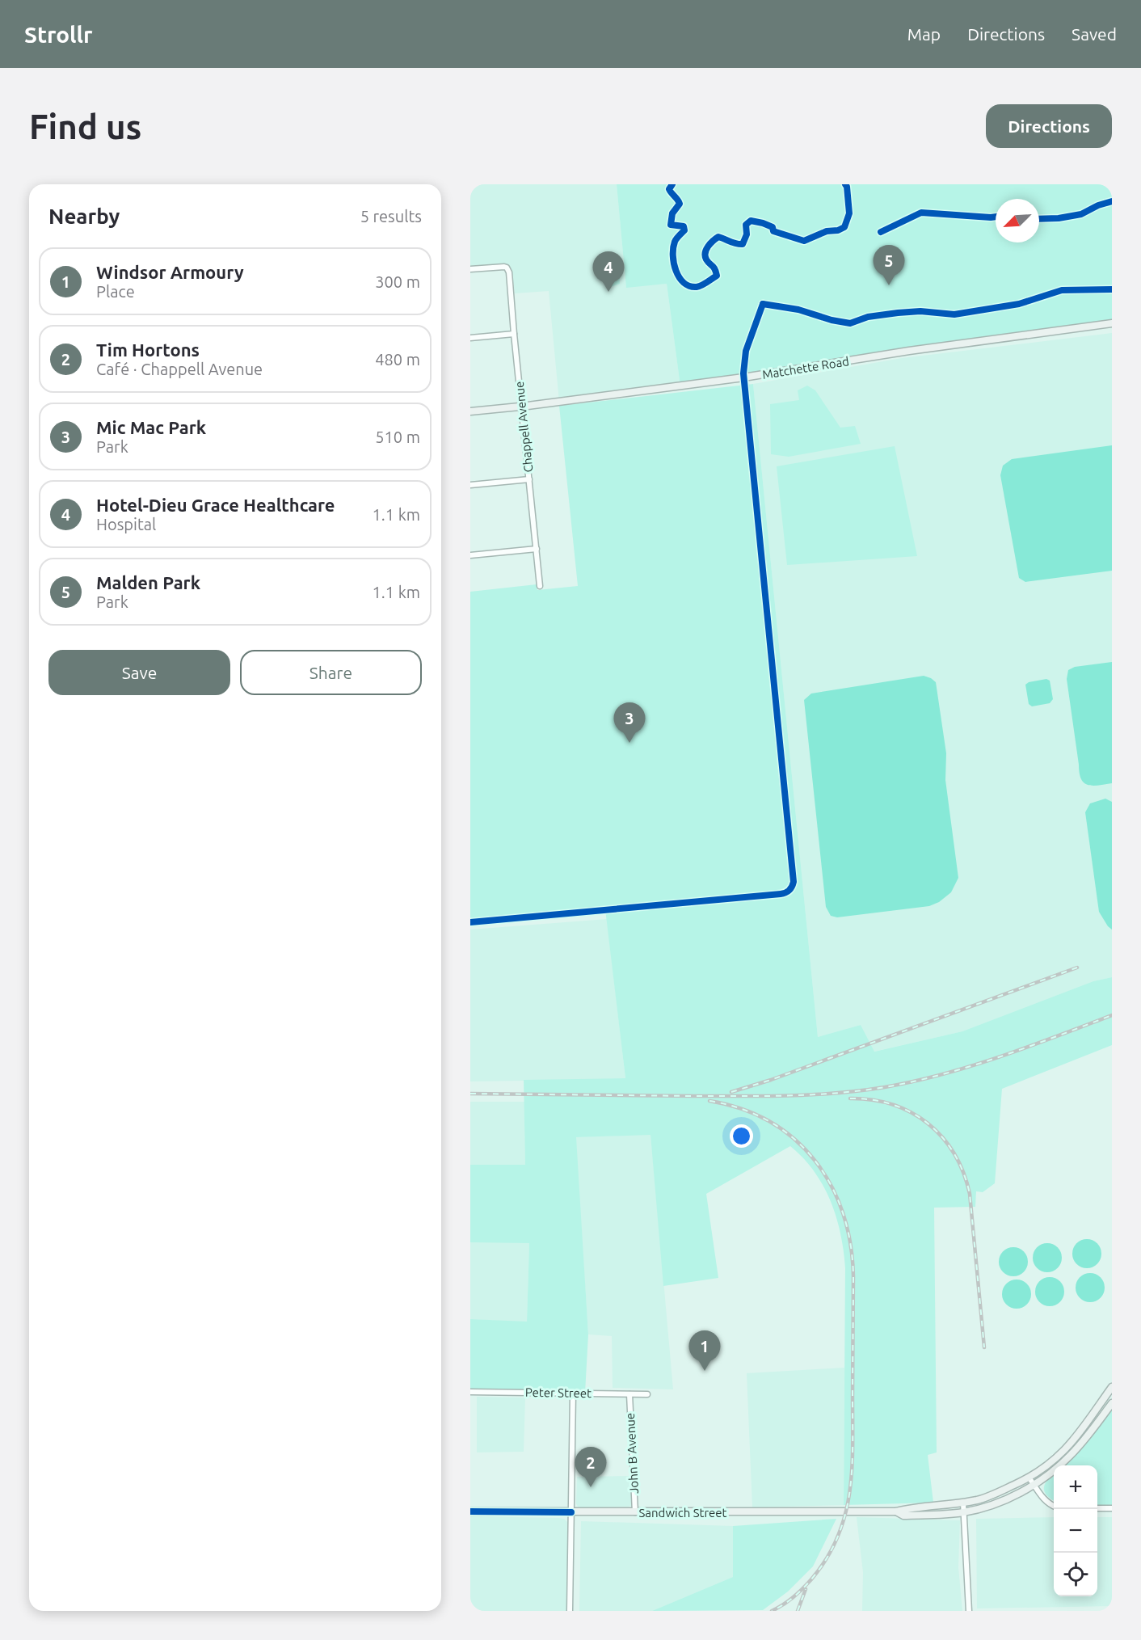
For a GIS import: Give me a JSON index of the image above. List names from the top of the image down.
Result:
{
  "streets": {
    "main road": ["Matchette Road", "Sandwich Street"],
    "street": ["Chappell Avenue", "Peter Street", "John B Avenue"]
  },
  "crossings": [
    ["Matchette Road", "Chappell Avenue"],
    ["Peter Street", "John B Avenue"],
    ["John B Avenue", "Sandwich Street"]
  ],
  "north": "bottom left",
  "page": {
    "header": "Strollr",
    "nav": ["Map", "Directions", "Saved"],
    "buttons": [
      "Directions",
      ["Save", "Share"]
    ],
    "title": "Find us",
    "heading": ["Nearby", "5 results"],
    "pins": [
      "5",
      "4",
      "3",
      "1",
      "2"
    ],
    "list": [
      {
        "mark": "1",
        "name": "Windsor Armoury",
        "note": "Place",
        "value": "300 m"
      },
      {
        "mark": "2",
        "name": "Tim Hortons",
        "note": "Café · Chappell Avenue",
        "value": "480 m"
      },
      {
        "mark": "3",
        "name": "Mic Mac Park",
        "note": "Park",
        "value": "510 m"
      },
      {
        "mark": "4",
        "name": "Hotel-Dieu Grace Healthcare",
        "note": "Hospital",
        "value": "1.1 km"
      },
      {
        "mark": "5",
        "name": "Malden Park",
        "note": "Park",
        "value": "1.1 km"
      }
    ],
    "map_buttons": ["+", "−"]
  }
}
